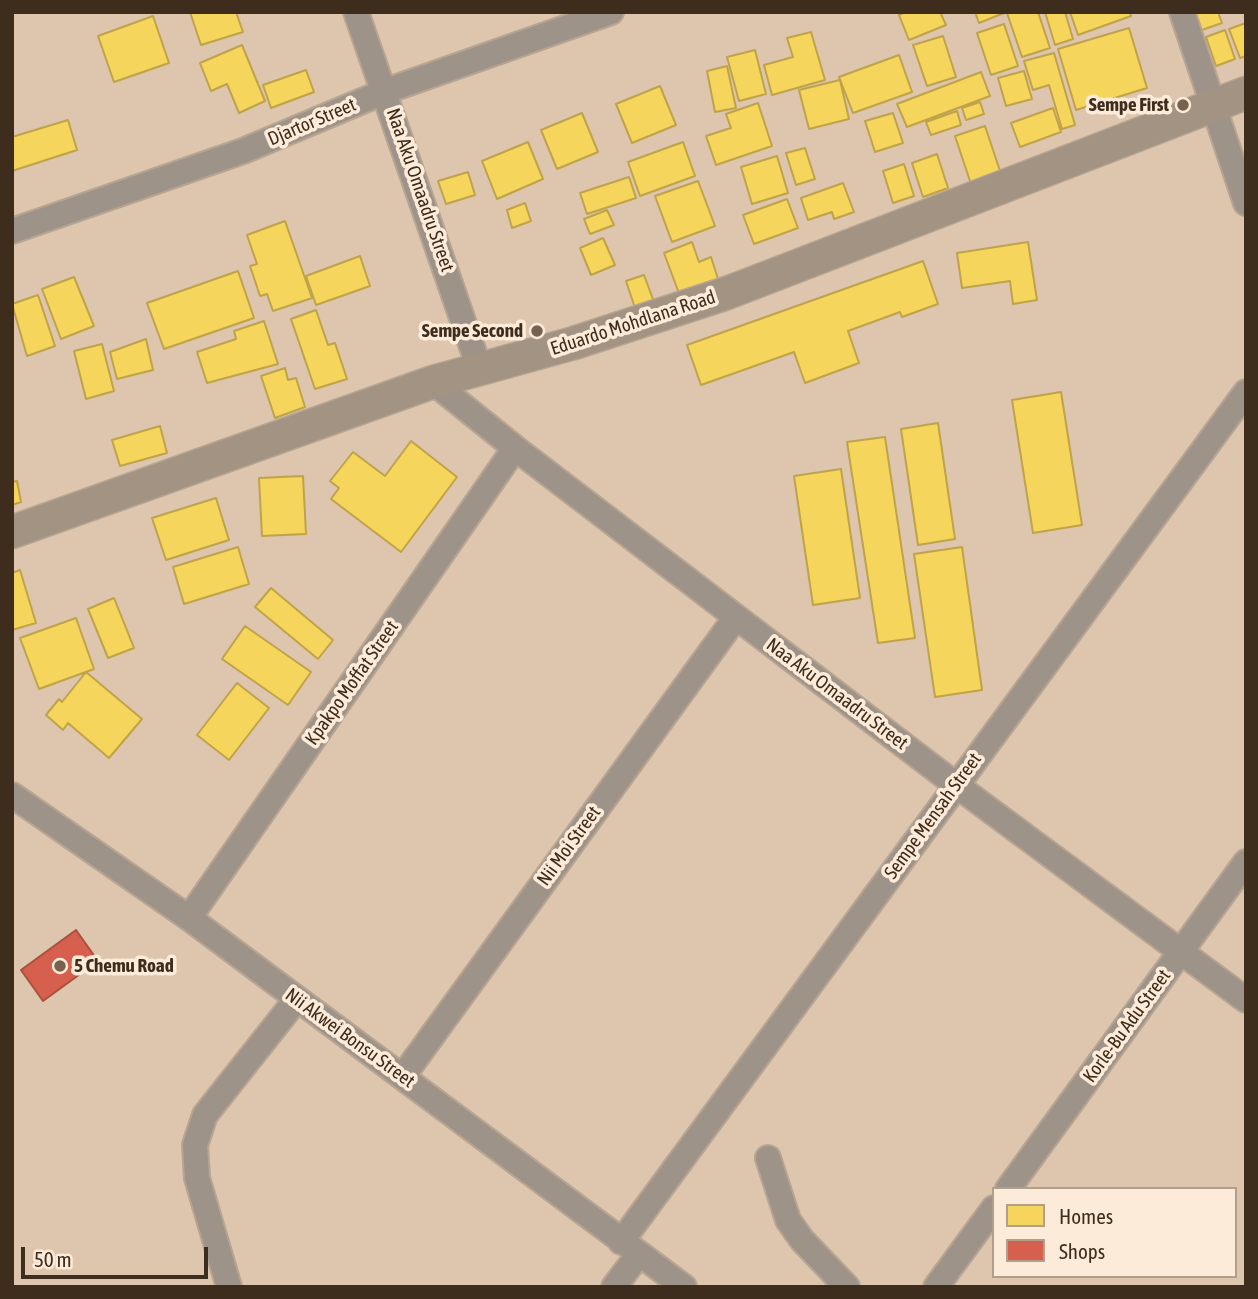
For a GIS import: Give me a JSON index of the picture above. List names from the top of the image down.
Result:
{
  "streets": {
    "main road": ["Eduardo Mohdlana Road"],
    "street": [
      "Djartor Street",
      "Naa Aku Omaadru Street",
      "Kpakpo Moffat Street",
      "Sempe Mensah Street",
      "Nii Moi Street",
      "Korle-Bu Adu Street",
      "Nii Akwei Bonsu Street"
    ]
  },
  "crossings": [
    ["Djartor Street", "Naa Aku Omaadru Street"],
    ["Naa Aku Omaadru Street", "Eduardo Mohdlana Road"],
    ["Naa Aku Omaadru Street", "Kpakpo Moffat Street"],
    ["Naa Aku Omaadru Street", "Sempe Mensah Street"],
    ["Naa Aku Omaadru Street", "Nii Moi Street"],
    ["Naa Aku Omaadru Street", "Korle-Bu Adu Street"],
    ["Kpakpo Moffat Street", "Nii Akwei Bonsu Street"],
    ["Sempe Mensah Street", "Nii Akwei Bonsu Street"],
    ["Nii Moi Street", "Nii Akwei Bonsu Street"]
  ],
  "places": ["Sempe First", "Sempe Second", "5 Chemu Road"],
  "legend": ["Homes", "Shops"],
  "scale_bar": "50 m"
}
